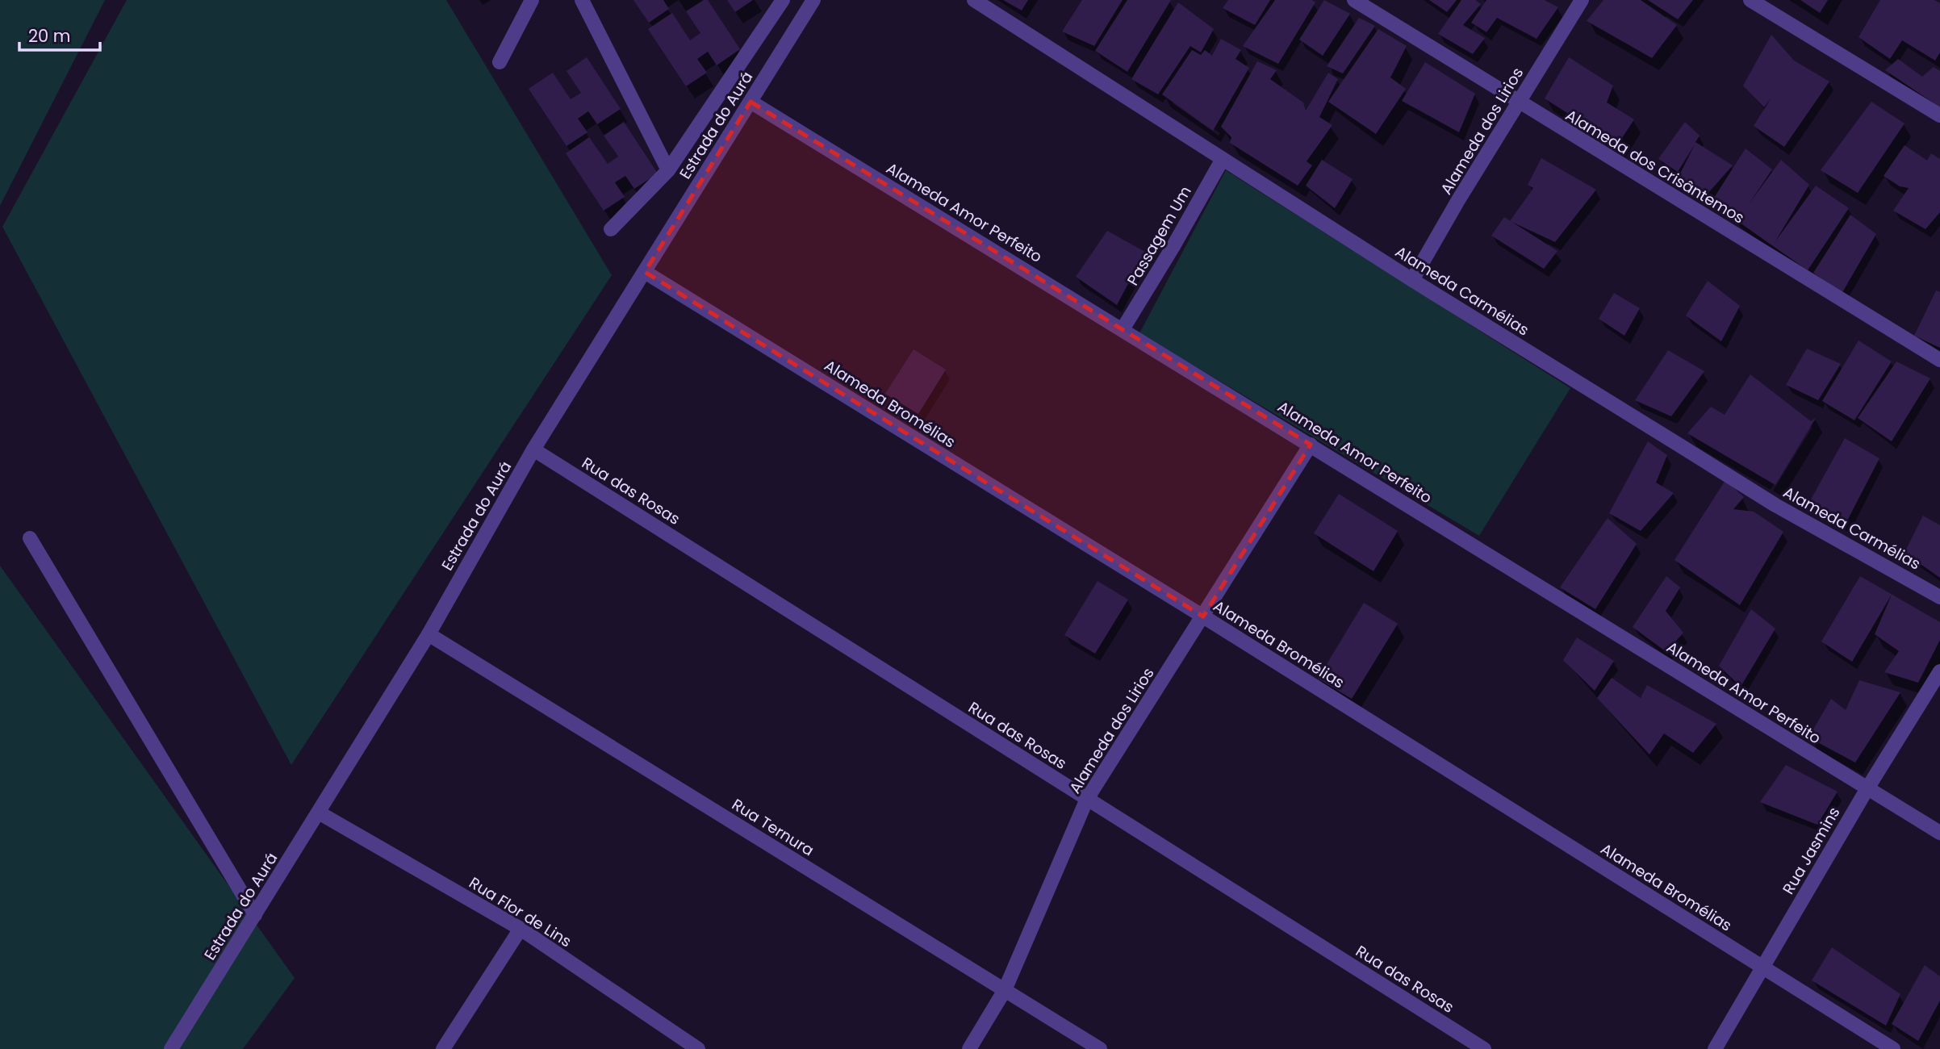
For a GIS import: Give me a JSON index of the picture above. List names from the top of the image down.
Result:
{
  "streets": {
    "street": [
      "Estrada do Aurá",
      "Alameda dos Lirios",
      "Alameda dos Crisântemos",
      "Alameda Amor Perfeito",
      "Passagem Um",
      "Alameda Carmélias",
      "Alameda Bromélias",
      "Rua das Rosas",
      "Rua Ternura",
      "Rua Jasmins",
      "Rua Flor de Lins"
    ]
  },
  "crossings": [
    ["Estrada do Aurá", "Alameda Amor Perfeito"],
    ["Estrada do Aurá", "Alameda Bromélias"],
    ["Estrada do Aurá", "Rua das Rosas"],
    ["Estrada do Aurá", "Rua Ternura"],
    ["Estrada do Aurá", "Rua Flor de Lins"],
    ["Alameda dos Lirios", "Alameda dos Crisântemos"],
    ["Alameda dos Lirios", "Alameda Amor Perfeito"],
    ["Alameda dos Lirios", "Alameda Carmélias"],
    ["Alameda dos Lirios", "Alameda Bromélias"],
    ["Alameda dos Lirios", "Rua das Rosas"],
    ["Alameda dos Lirios", "Rua Ternura"],
    ["Alameda Amor Perfeito", "Passagem Um"],
    ["Alameda Amor Perfeito", "Rua Jasmins"],
    ["Passagem Um", "Alameda Carmélias"],
    ["Alameda Bromélias", "Rua Jasmins"]
  ],
  "scale_bar": "20 m"
}
